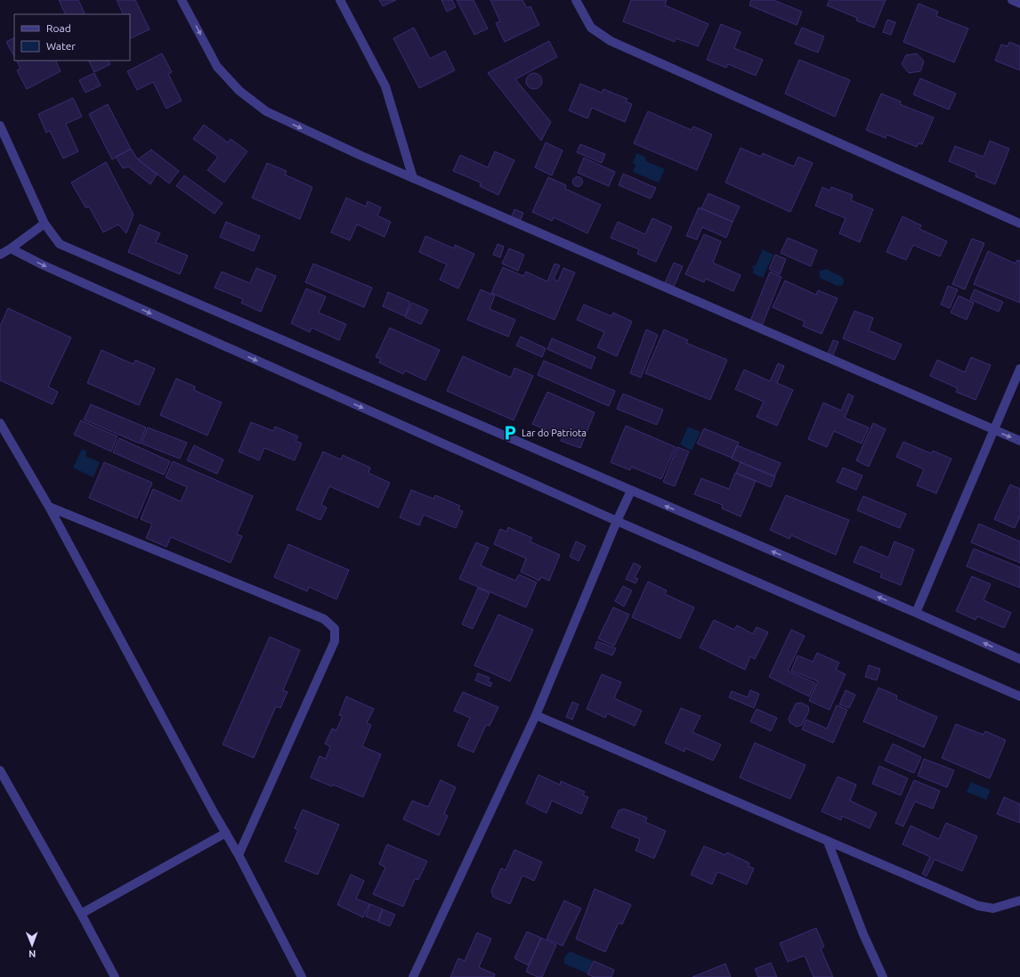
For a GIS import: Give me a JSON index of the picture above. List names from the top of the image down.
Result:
{
  "places": {
    "parking": ["Lar do Patriota"]
  },
  "legend": ["Road", "Water"],
  "north": "bottom"
}
